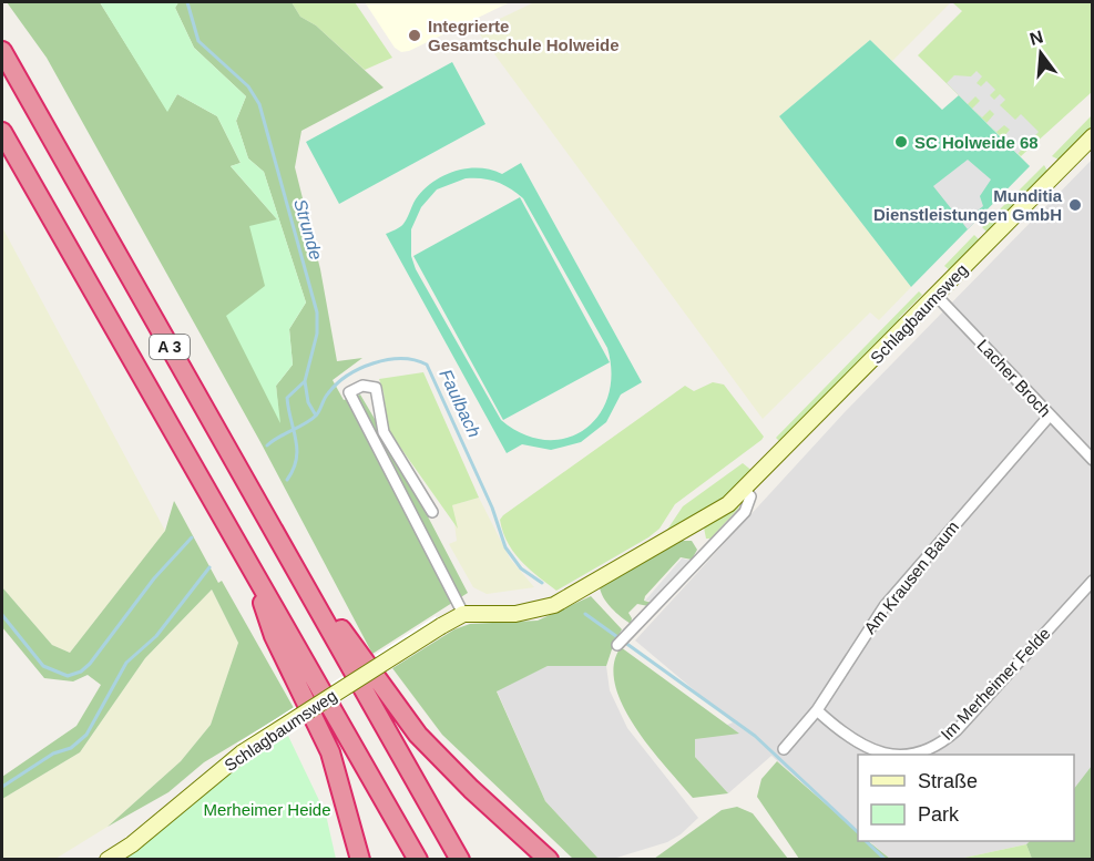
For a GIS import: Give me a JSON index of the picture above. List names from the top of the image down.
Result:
{
  "streets": {
    "highway": ["A 3"],
    "main road": ["Schlagbaumsweg"],
    "street": ["Lacher Broch", "Am Krausen Baum", "Im Merheimer Felde"]
  },
  "crossings": [
    ["Schlagbaumsweg", "Lacher Broch"],
    ["Lacher Broch", "Am Krausen Baum"],
    ["Am Krausen Baum", "Im Merheimer Felde"]
  ],
  "water": ["Strunde", "Faulbach"],
  "parks": ["Merheimer Heide"],
  "places": ["Integrierte Gesamtschule Holweide", "SC Holweide 68", "Munditia Dienstleistungen GmbH"],
  "legend": ["Straße", "Park"],
  "north": "top"
}
